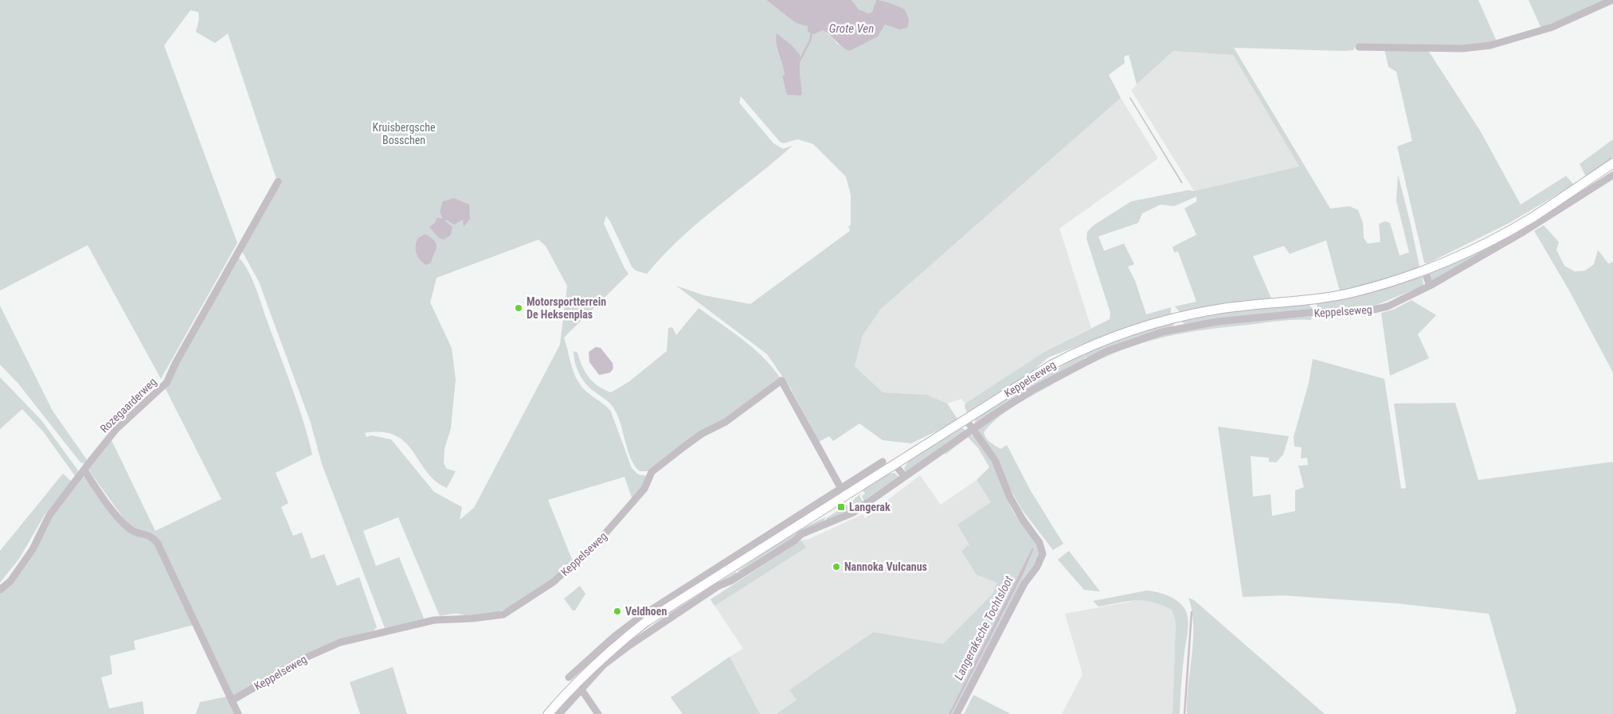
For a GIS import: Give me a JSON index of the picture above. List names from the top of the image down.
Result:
{
  "streets": {
    "main road": ["Keppelseweg"],
    "street": ["Rozegaarderweg"]
  },
  "water": ["Grote Ven", "Langeraksche Tochtsloot"],
  "parks": ["Kruisbergsche Bosschen"],
  "places": {
    "other": ["Motorsportterrein De Heksenplas", "Nannoka Vulcanus", "Veldhoen"],
    "transit": ["Langerak"]
  }
}
